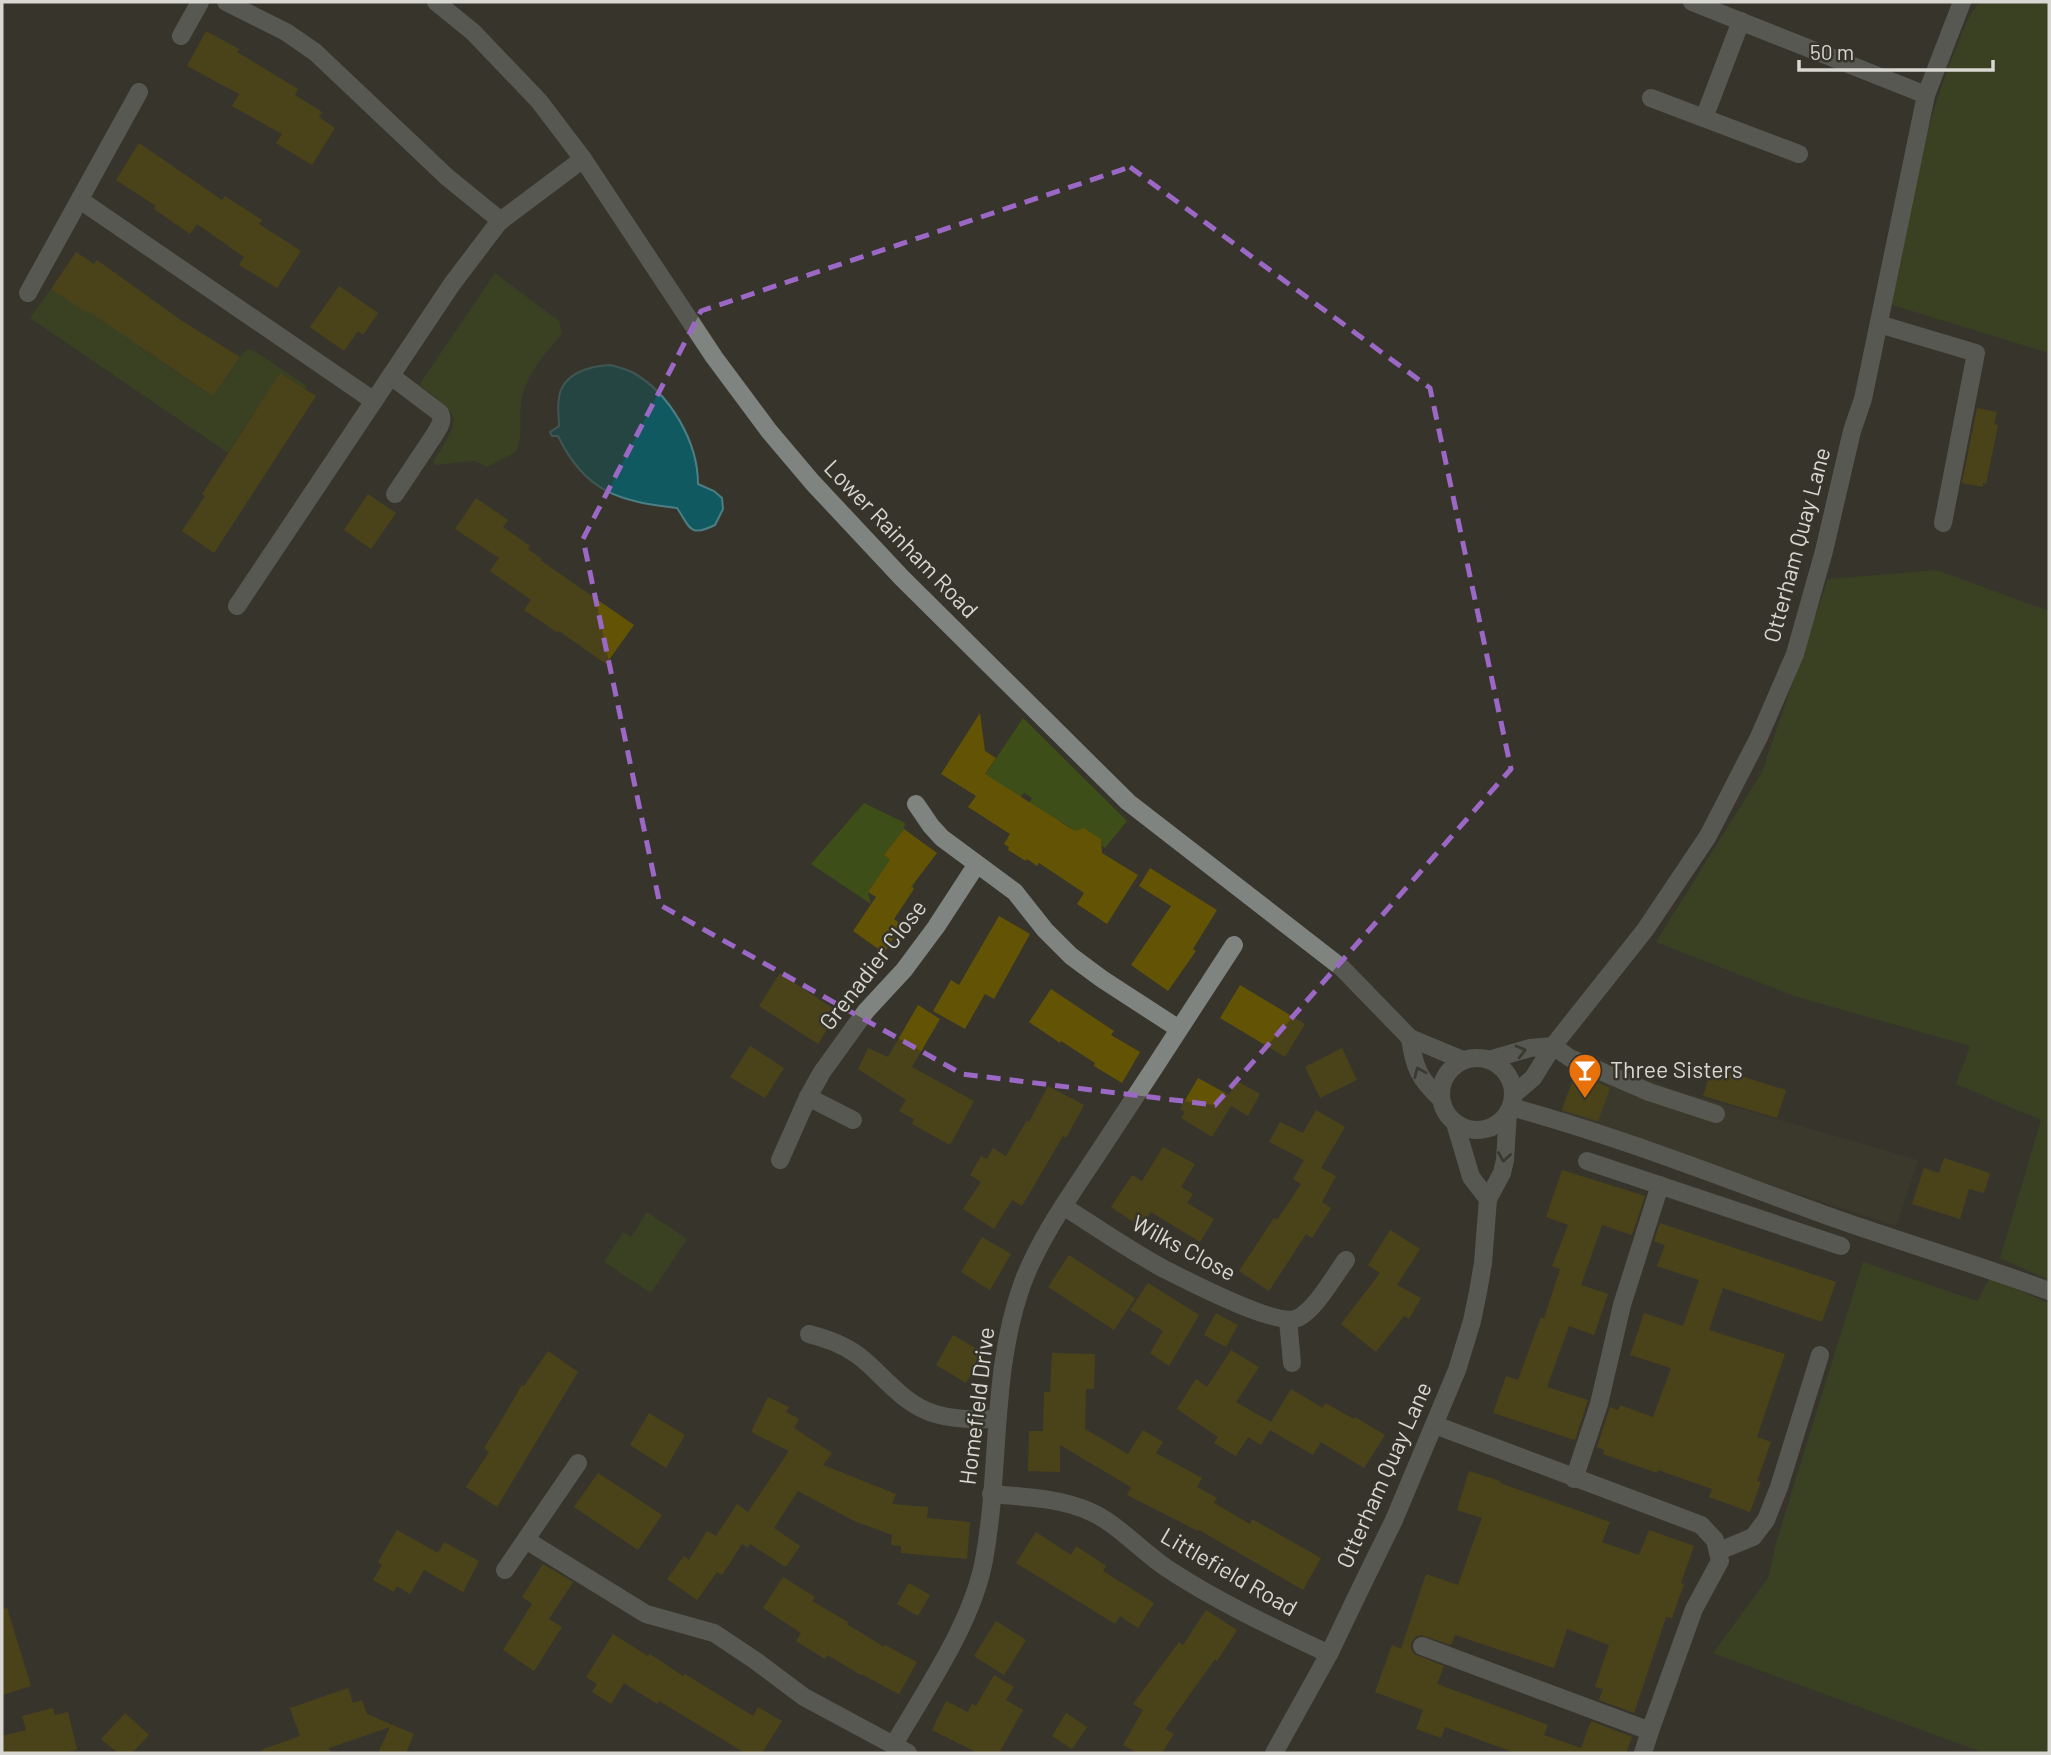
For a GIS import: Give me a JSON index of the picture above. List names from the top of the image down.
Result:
{
  "streets": {
    "street": [
      "Lower Rainham Road",
      "Otterham Quay Lane",
      "Grenadier Close",
      "Wilks Close",
      "Homefield Drive",
      "Littlefield Road"
    ]
  },
  "crossings": [
    ["Lower Rainham Road", "Otterham Quay Lane"],
    ["Otterham Quay Lane", "Littlefield Road"],
    ["Wilks Close", "Homefield Drive"],
    ["Homefield Drive", "Littlefield Road"]
  ],
  "places": {
    "bar": ["Three Sisters"]
  },
  "scale_bar": "50 m"
}
